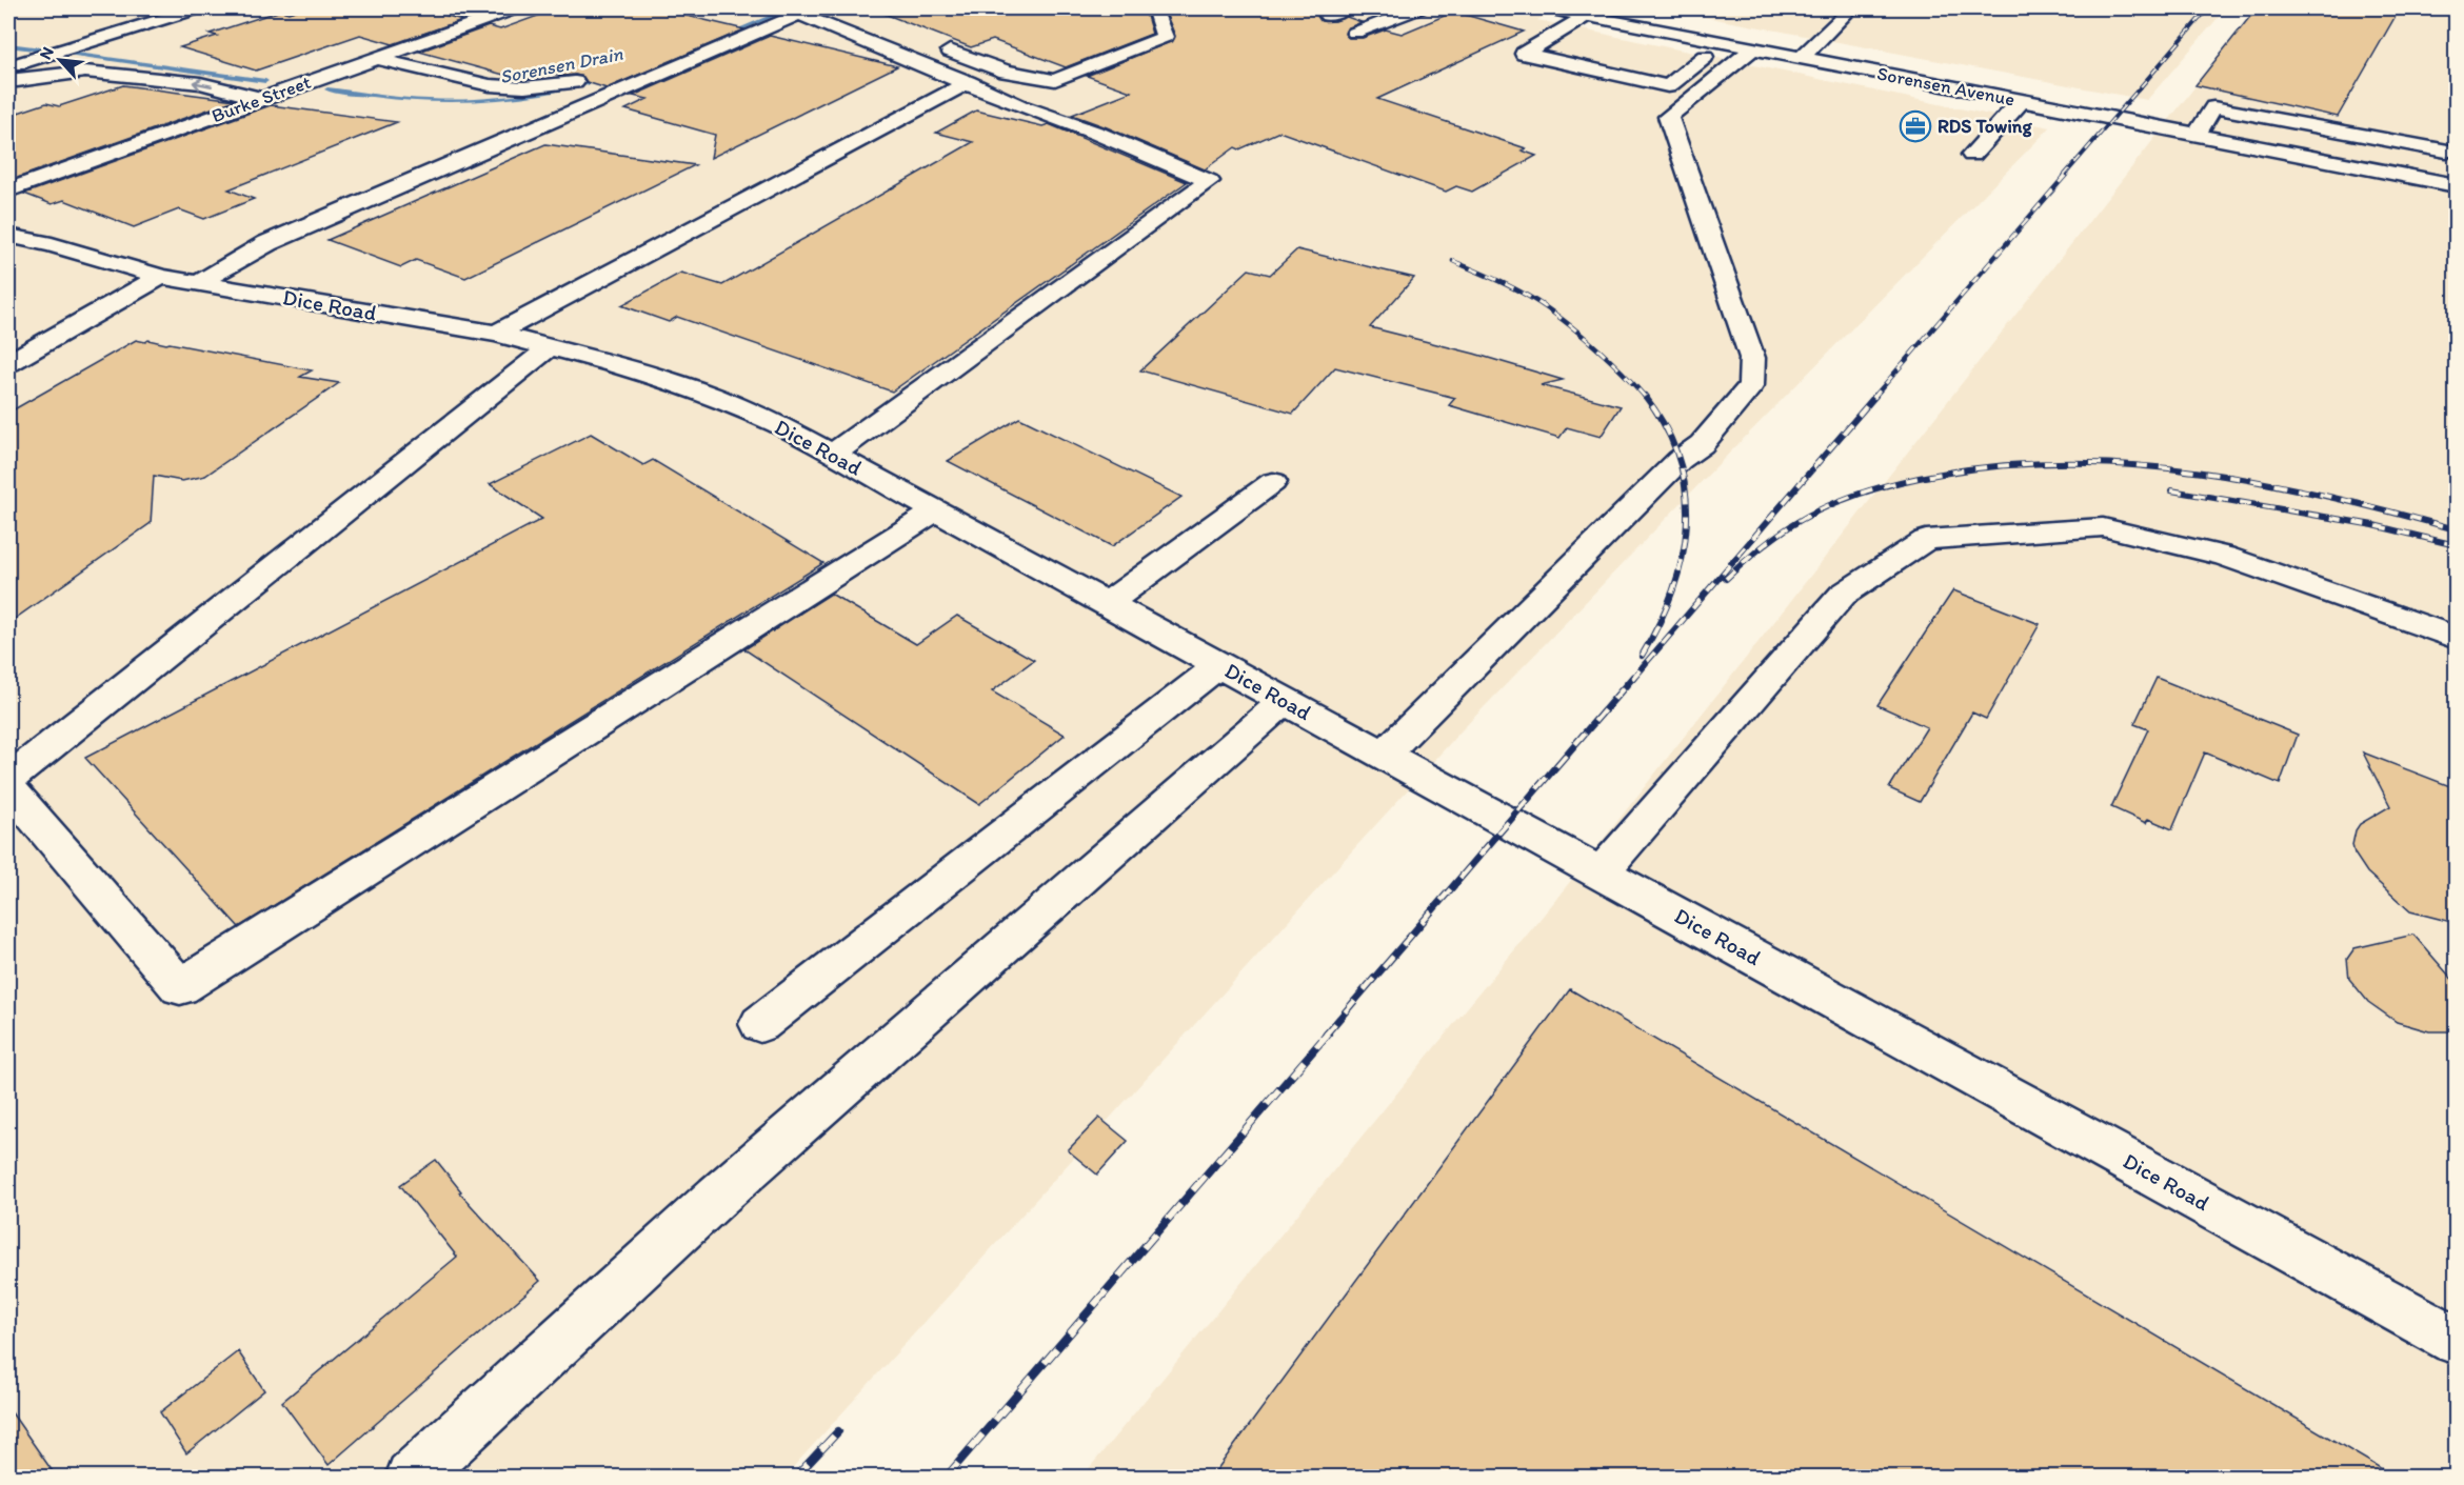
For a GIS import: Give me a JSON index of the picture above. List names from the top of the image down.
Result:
{
  "streets": {
    "street": ["Sorensen Avenue", "Burke Street", "Dice Road"]
  },
  "water": ["Sorensen Drain"],
  "places": {
    "office": ["RDS Towing"]
  },
  "north": "top left"
}
